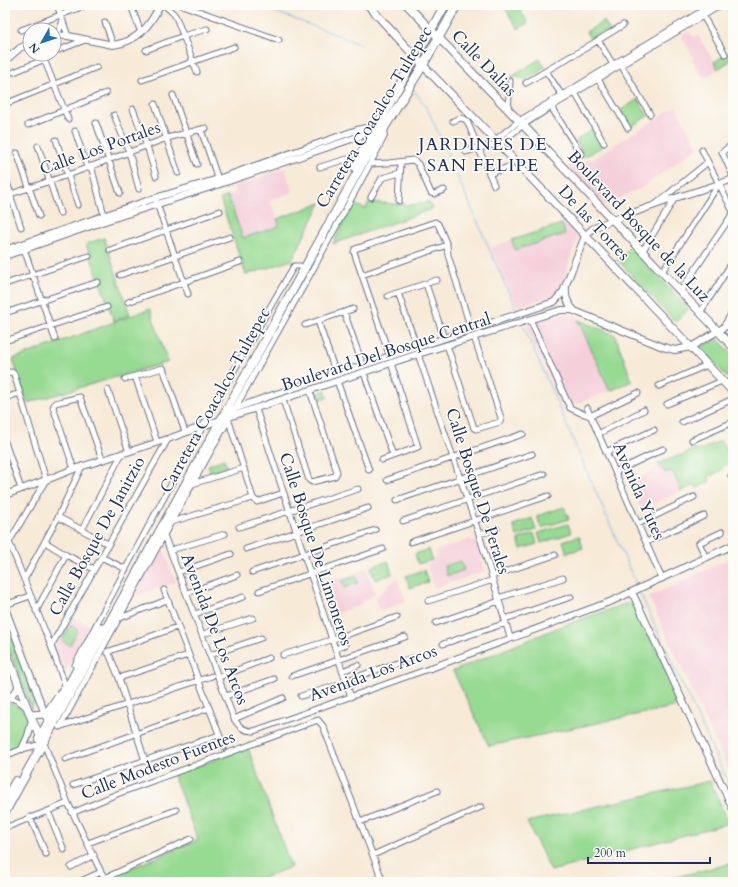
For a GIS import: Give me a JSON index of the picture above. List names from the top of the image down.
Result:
{
  "streets": {
    "main road": [
      "Calle Dalias",
      "Carretera Coacalco-Tultepec",
      "De las Torres",
      "Boulevard Bosque de la Luz"
    ],
    "street": [
      "Calle Los Portales",
      "Boulevard Del Bosque Central",
      "Calle Bosque De Perales",
      "Avenida Yutes",
      "Calle Bosque De Janitzio",
      "Calle Bosque De Limoneros",
      "Avenida De Los Arcos",
      "Avenida Los Arcos",
      "Calle Modesto Fuentes"
    ]
  },
  "crossings": [
    ["Calle Dalias", "Carretera Coacalco-Tultepec"],
    ["Calle Dalias", "Boulevard Bosque de la Luz"],
    ["Carretera Coacalco-Tultepec", "De las Torres"],
    ["Carretera Coacalco-Tultepec", "Boulevard Del Bosque Central"],
    ["Boulevard Del Bosque Central", "Calle Bosque De Perales"],
    ["Boulevard Del Bosque Central", "Calle Bosque De Janitzio"],
    ["Boulevard Del Bosque Central", "Calle Bosque De Limoneros"],
    ["Calle Bosque De Perales", "Avenida Los Arcos"],
    ["Avenida Yutes", "Avenida Los Arcos"],
    ["Calle Bosque De Limoneros", "Avenida Los Arcos"],
    ["Avenida De Los Arcos", "Avenida Los Arcos"]
  ],
  "districts": ["JARDINES DE SAN FELIPE"],
  "scale_bar": "200 m",
  "north": "bottom left"
}
